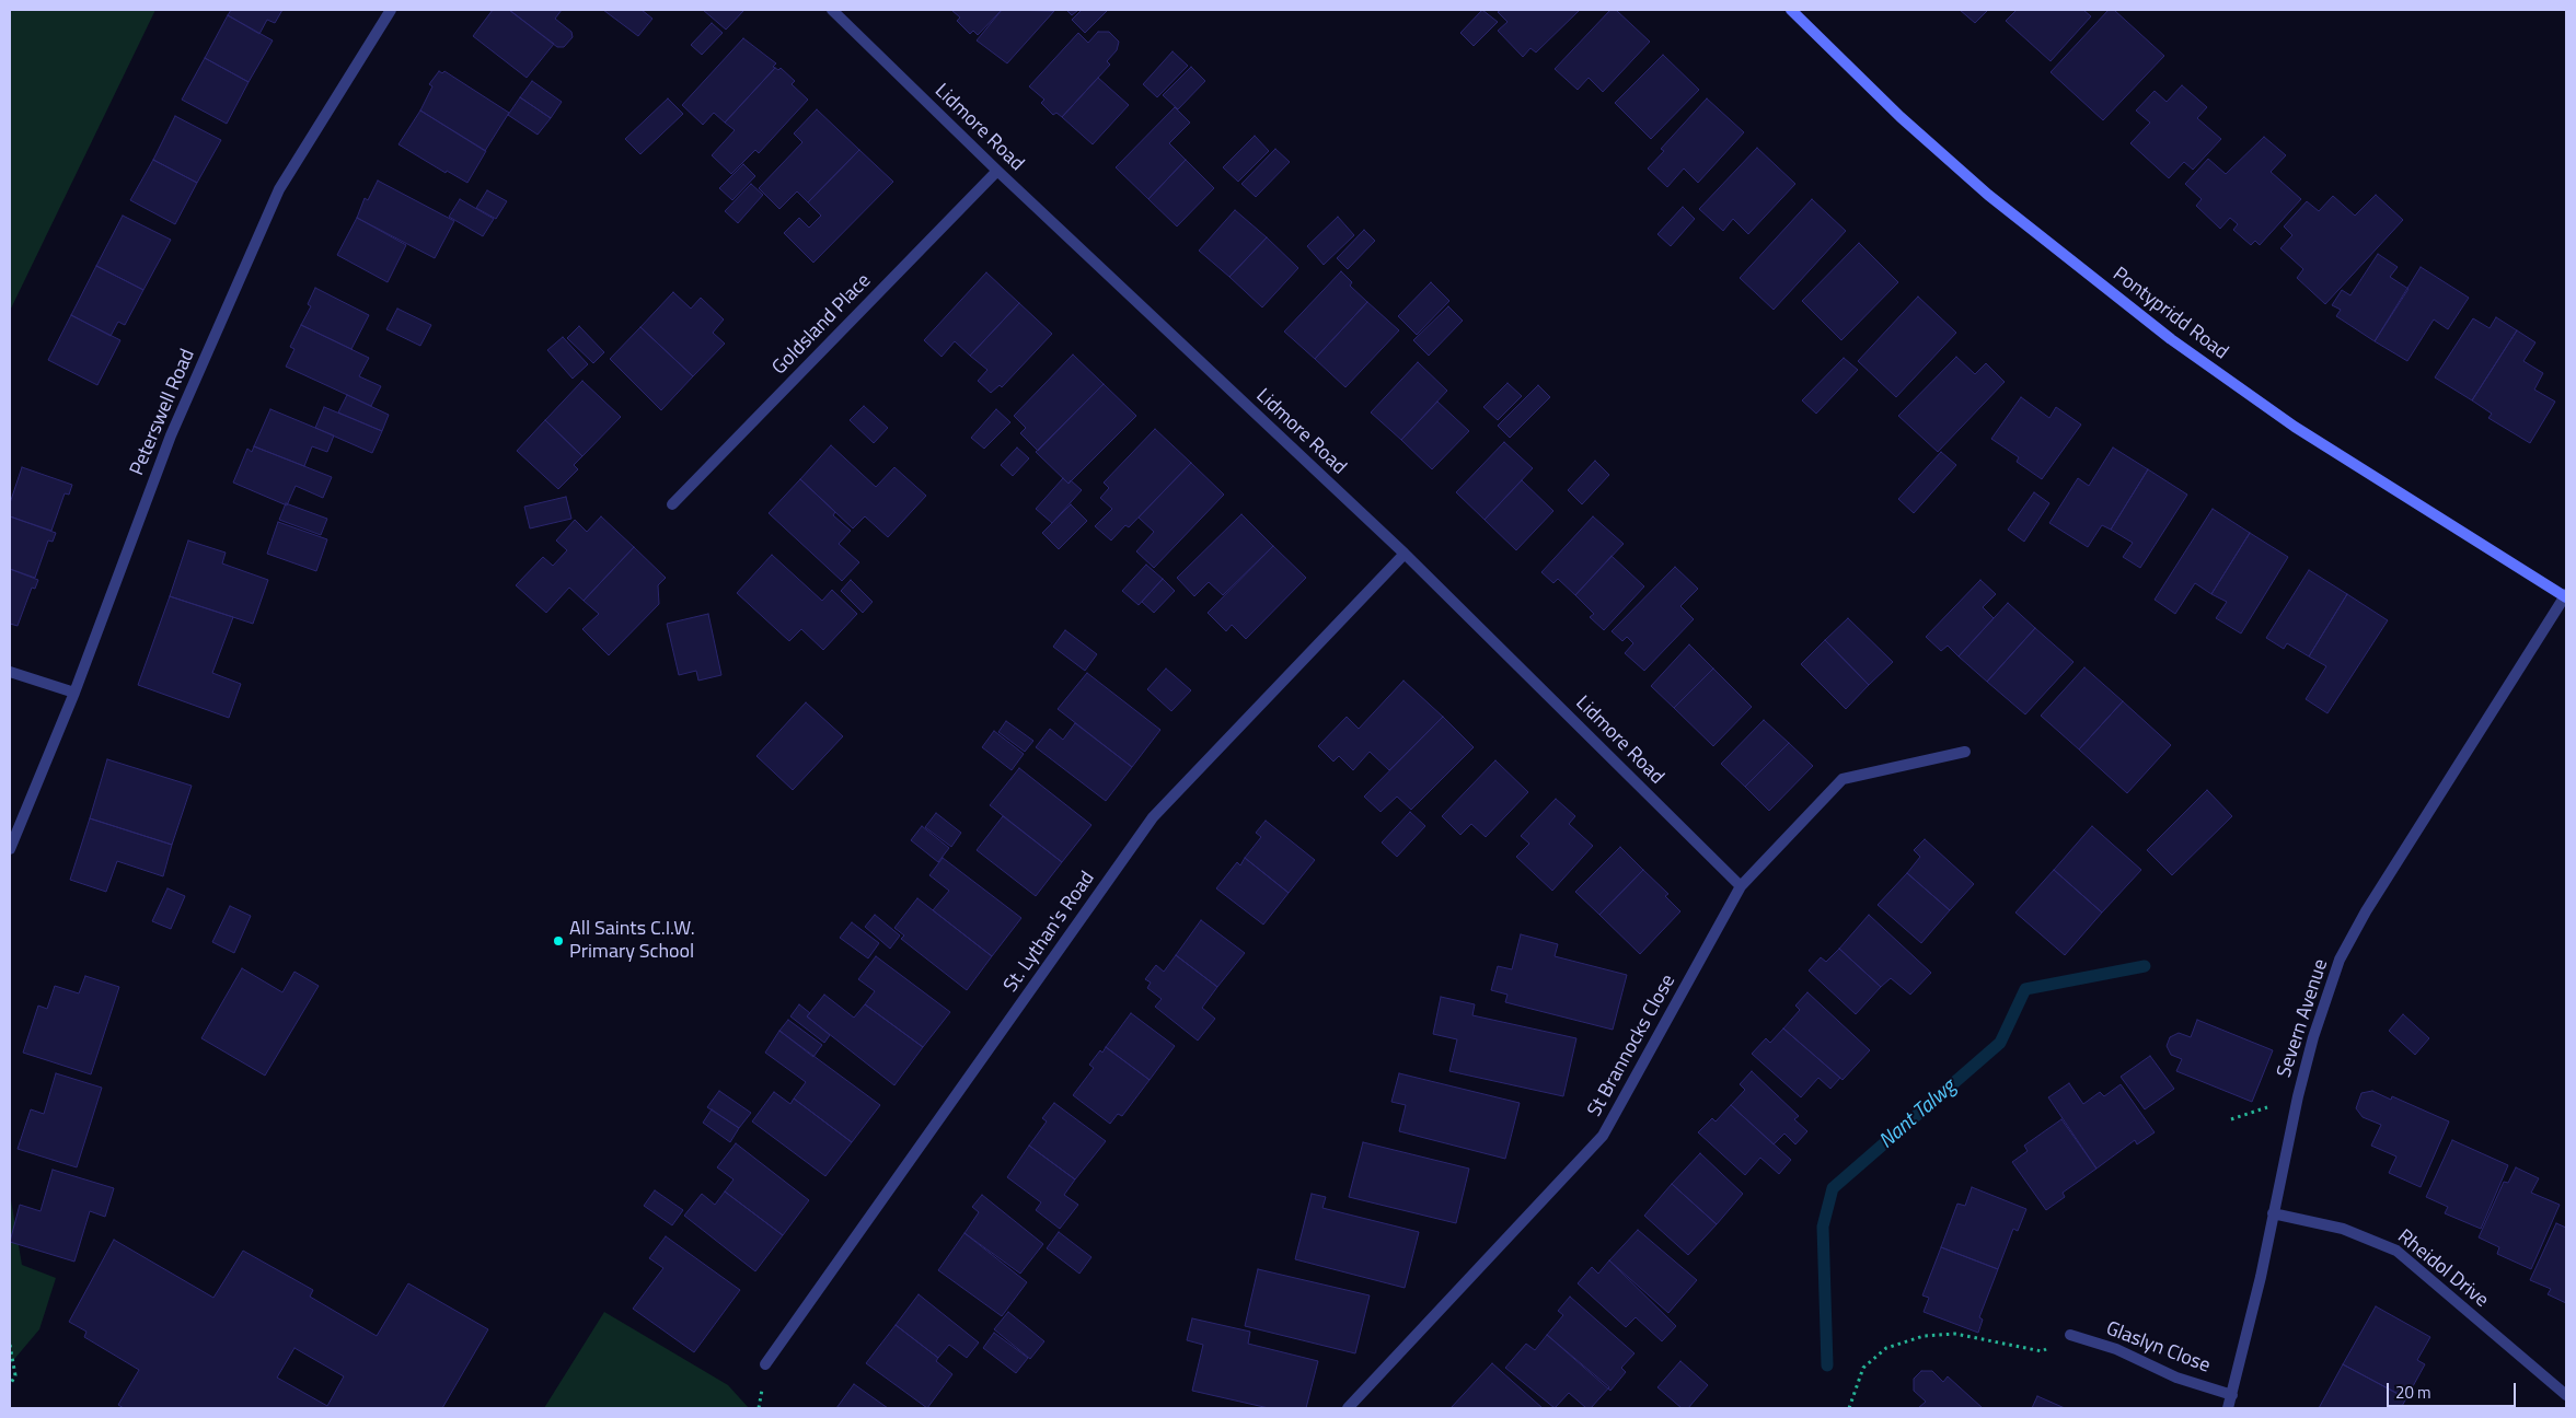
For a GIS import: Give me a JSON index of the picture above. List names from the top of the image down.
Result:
{
  "streets": {
    "main road": ["Pontypridd Road"],
    "street": [
      "Lidmore Road",
      "Goldsland Place",
      "Peterswell Road",
      "St. Lythan's Road",
      "Severn Avenue",
      "St Brannocks Close",
      "Rheidol Drive",
      "Glaslyn Close"
    ]
  },
  "crossings": [
    ["Lidmore Road", "Goldsland Place"],
    ["Lidmore Road", "St. Lythan's Road"],
    ["Lidmore Road", "St Brannocks Close"],
    ["Pontypridd Road", "Severn Avenue"],
    ["Severn Avenue", "Rheidol Drive"],
    ["Severn Avenue", "Glaslyn Close"]
  ],
  "water": ["Nant Talwg"],
  "places": ["All Saints C.I.W. Primary School"],
  "scale_bar": "20 m"
}
